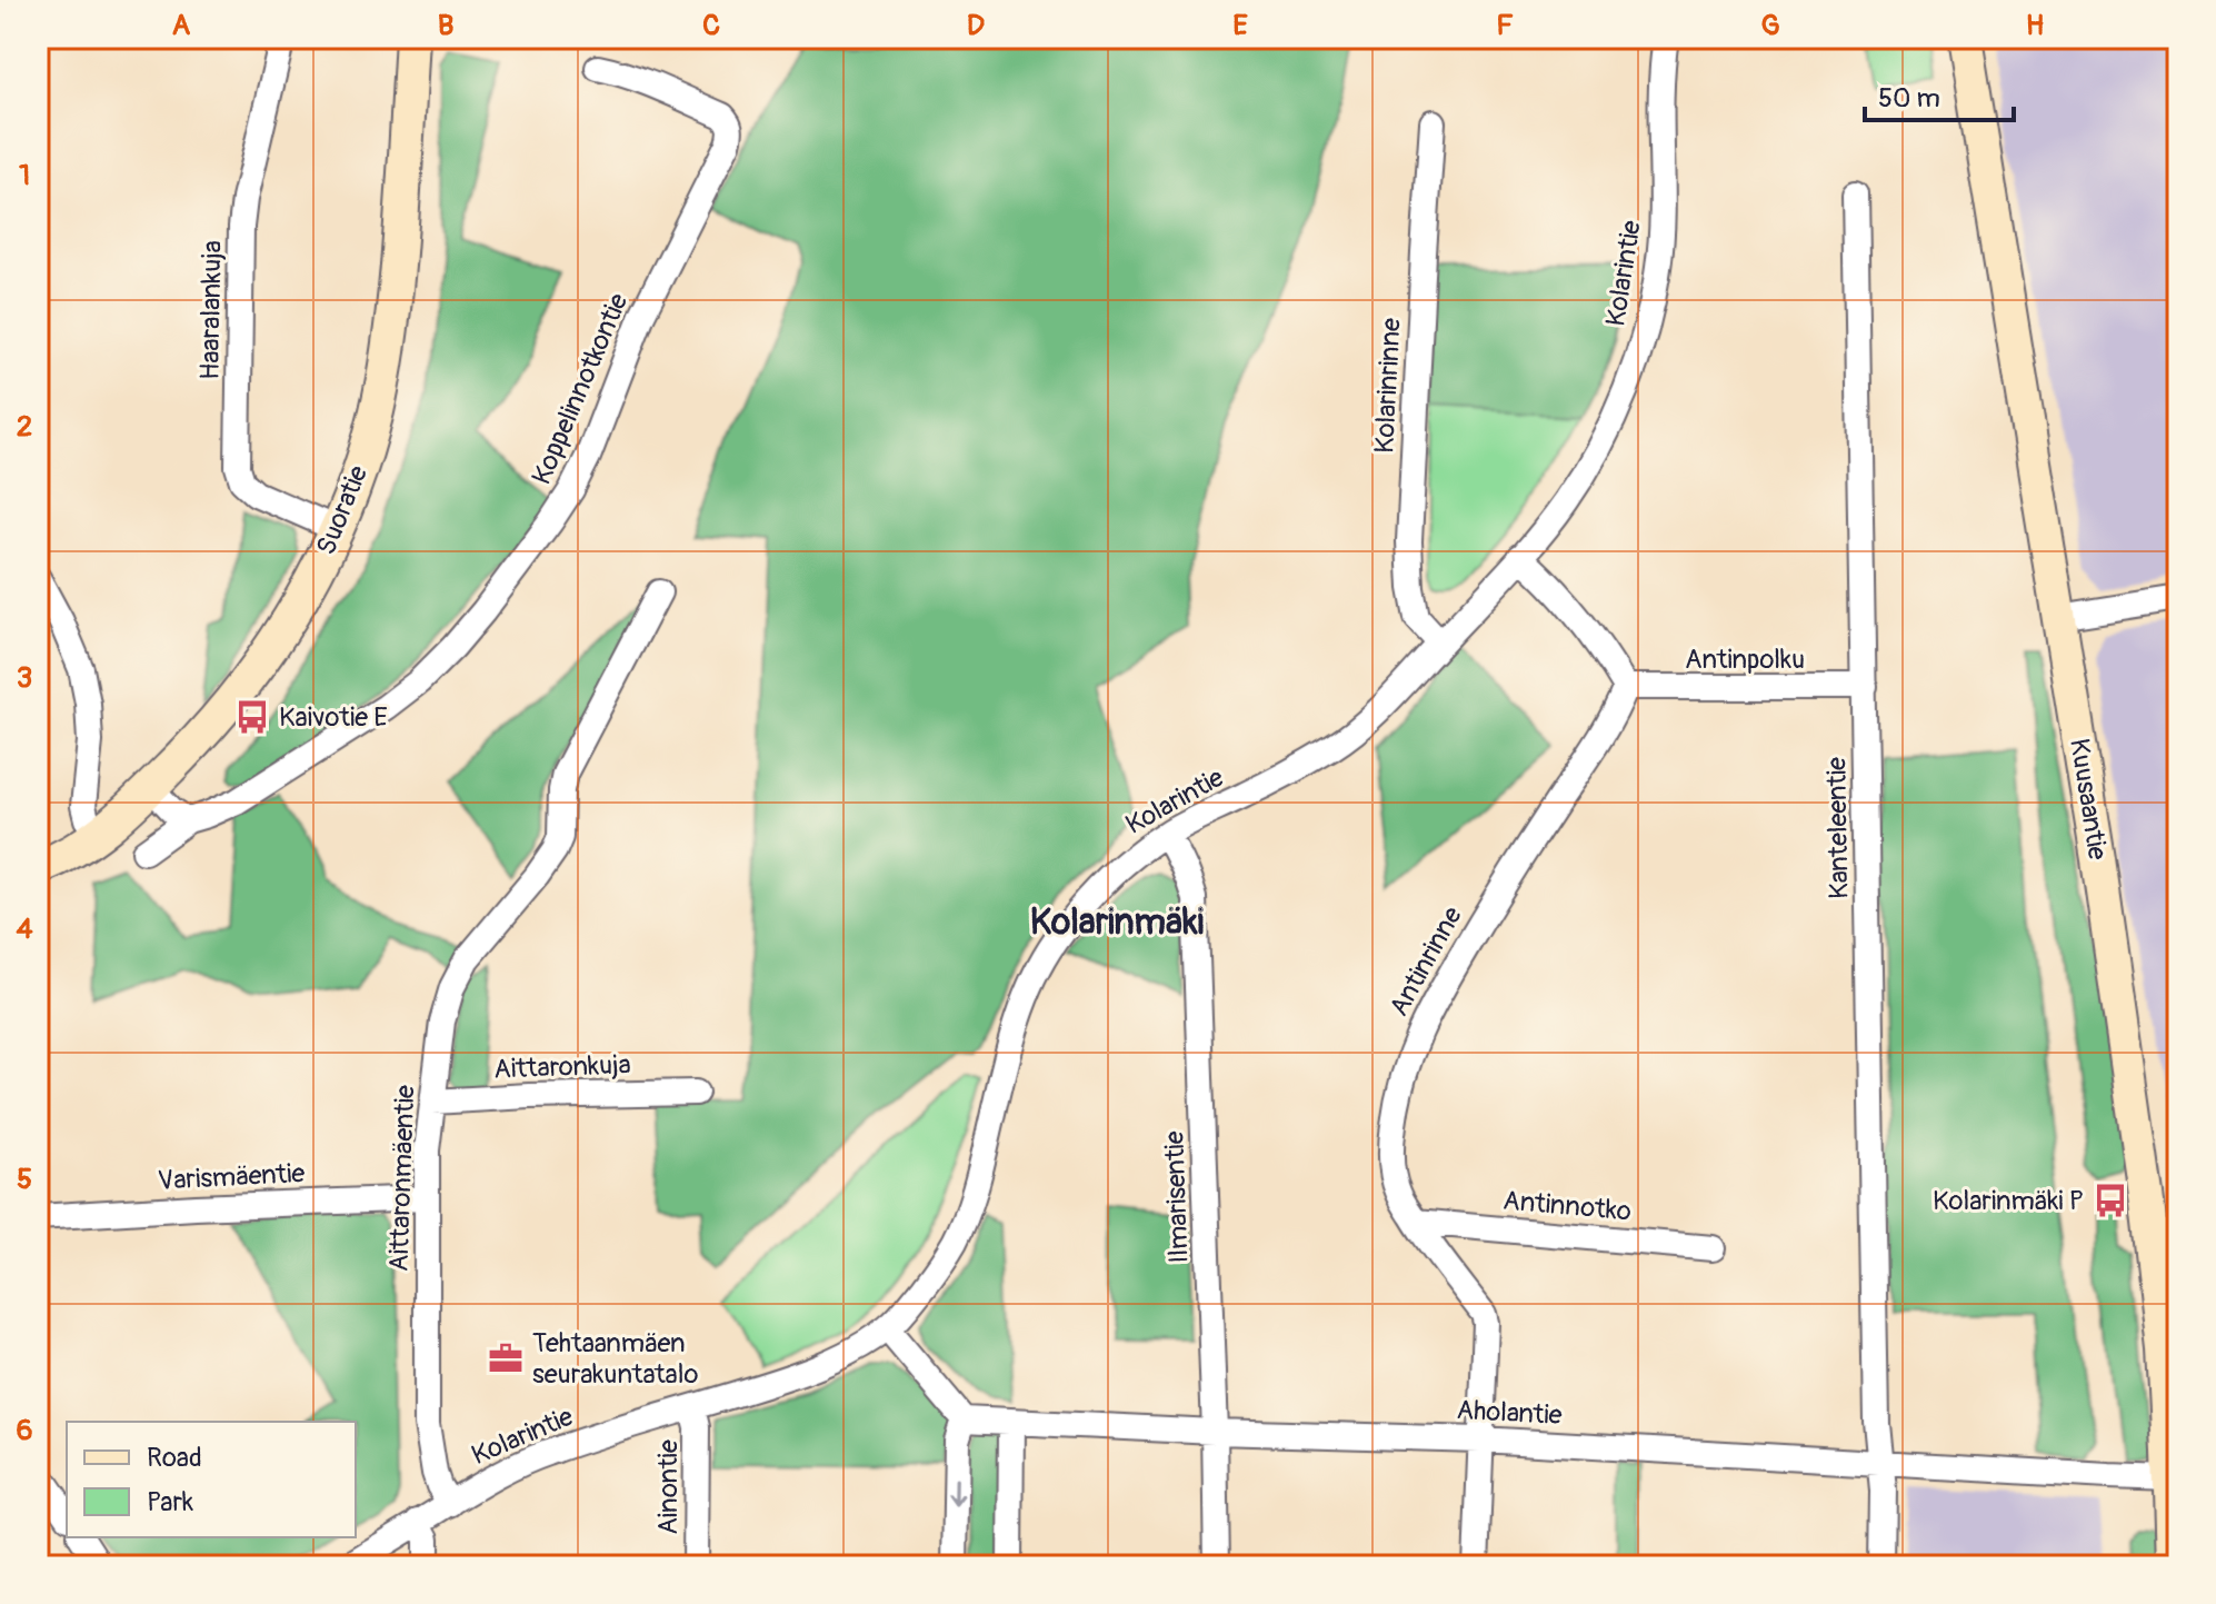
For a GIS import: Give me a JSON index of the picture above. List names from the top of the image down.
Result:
{
  "streets": {
    "main road": ["Suoratie", "Kuusaantie"],
    "street": [
      "Kolarintie",
      "Haaralankuja",
      "Kolarinrinne",
      "Koppelinnotkontie",
      "Antinpolku",
      "Kanteleentie",
      "Antinrinne",
      "Aittaronkuja",
      "Varismäentie",
      "Aittaronmäentie",
      "Ilmarisentie",
      "Antinnotko",
      "Aholantie",
      "Ainontie"
    ]
  },
  "crossings": [
    ["Kolarintie", "Kolarinrinne"],
    ["Kolarintie", "Aittaronmäentie"],
    ["Kolarintie", "Ilmarisentie"],
    ["Kolarintie", "Ainontie"],
    ["Haaralankuja", "Suoratie"],
    ["Antinpolku", "Kanteleentie"],
    ["Antinpolku", "Antinrinne"],
    ["Kuusaantie", "Aholantie"],
    ["Kanteleentie", "Aholantie"],
    ["Antinrinne", "Antinnotko"],
    ["Antinrinne", "Aholantie"],
    ["Aittaronkuja", "Aittaronmäentie"],
    ["Varismäentie", "Aittaronmäentie"],
    ["Ilmarisentie", "Aholantie"]
  ],
  "districts": ["Kolarinmäki"],
  "places": {
    "bus stop": ["Kaivotie E", "Kolarinmäki P"],
    "office": ["Tehtaanmäen seurakuntatalo"]
  },
  "legend": ["Road", "Park"],
  "scale_bar": "50 m",
  "grid": {
    "columns": [
      "A",
      "B",
      "C",
      "D",
      "E",
      "F",
      "G",
      "H"
    ],
    "rows": [
      "1",
      "2",
      "3",
      "4",
      "5",
      "6"
    ]
  }
}
